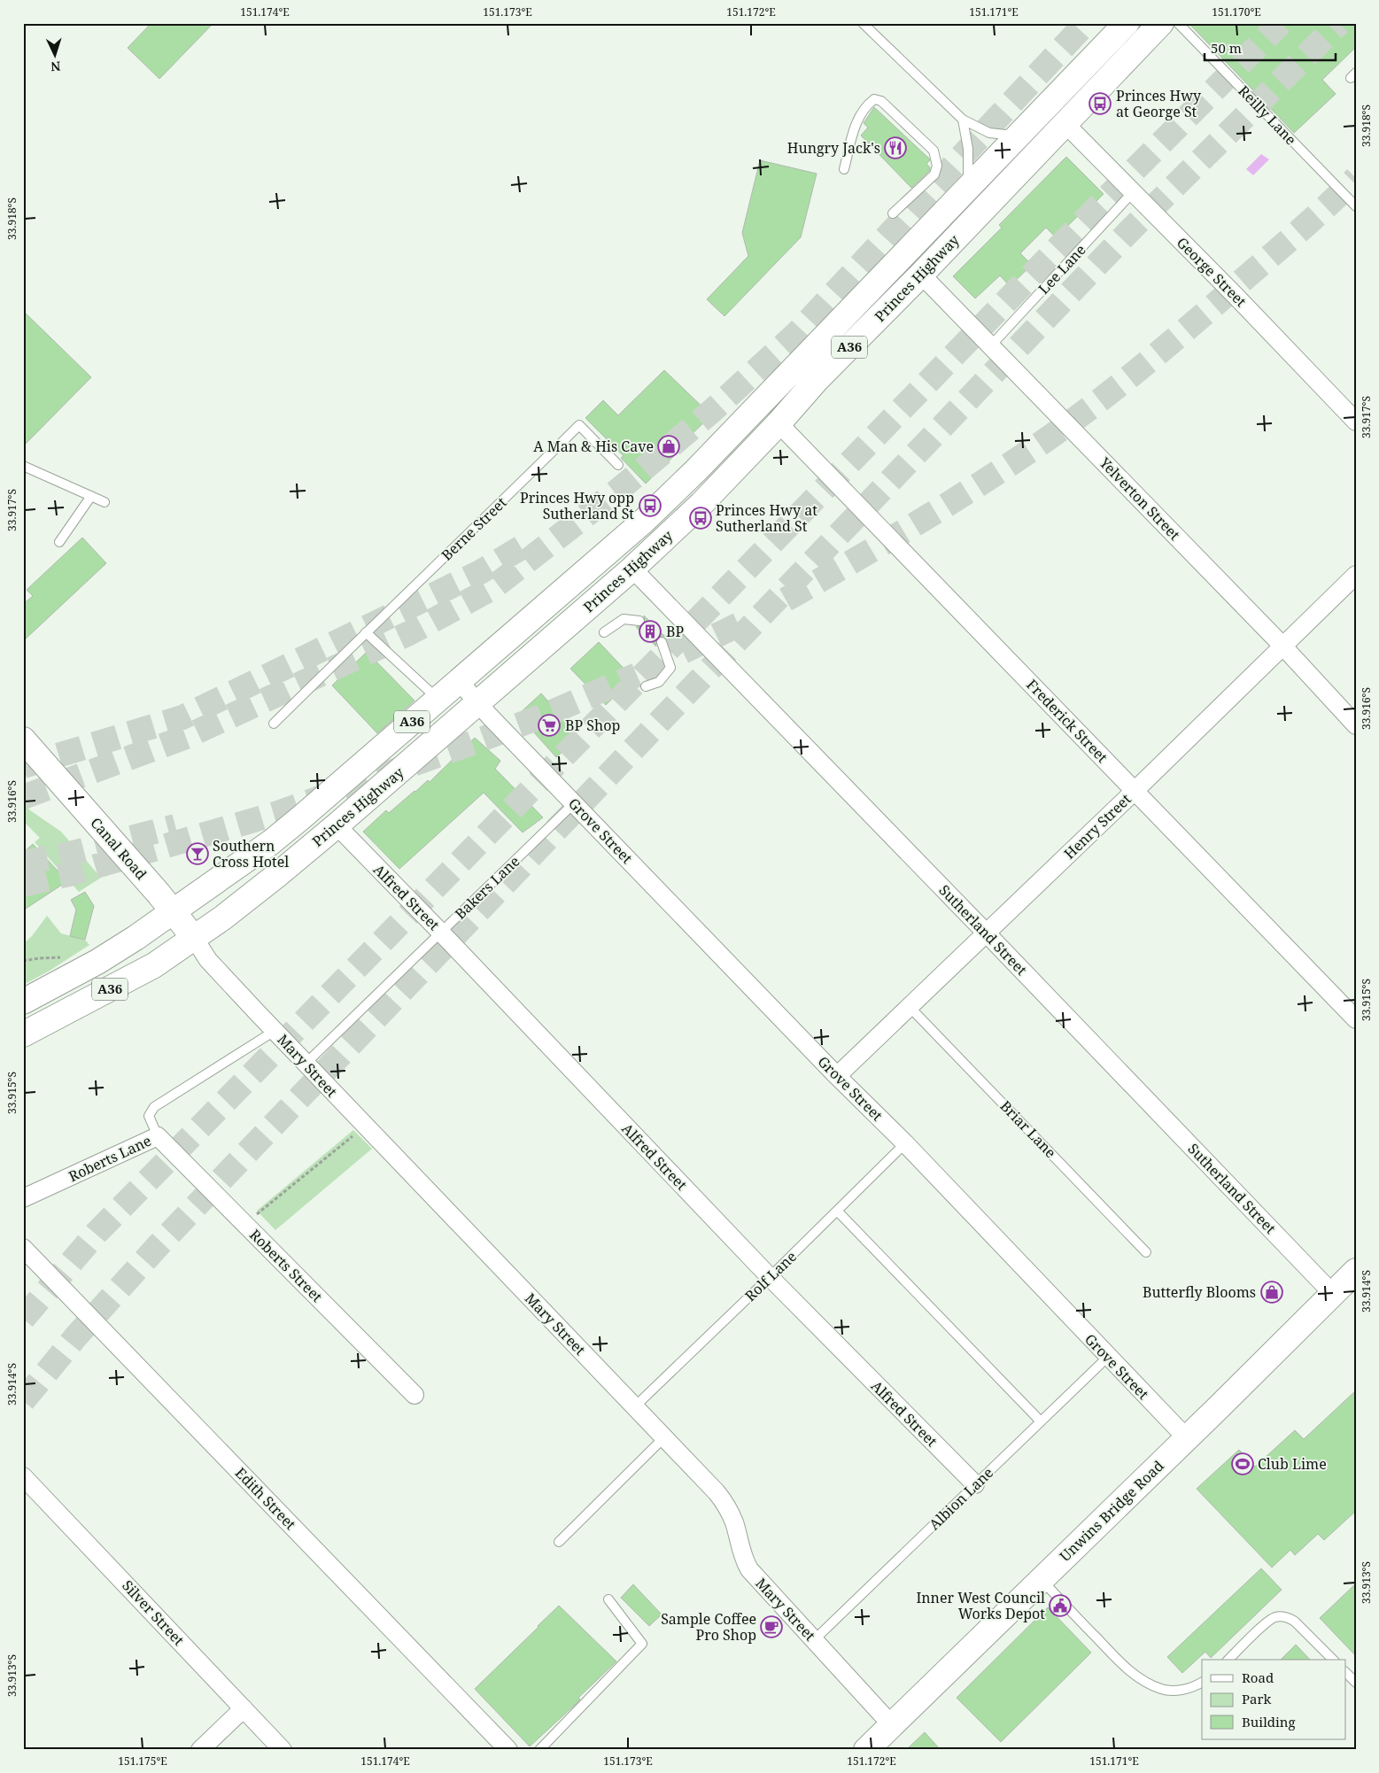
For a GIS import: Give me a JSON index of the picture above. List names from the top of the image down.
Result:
{
  "streets": {
    "main road": [
      "Princes Highway",
      "A36",
      "Canal Road",
      "Unwins Bridge Road"
    ],
    "street": [
      "George Street",
      "Yelverton Street",
      "Frederick Street",
      "Henry Street",
      "Grove Street",
      "Alfred Street",
      "Sutherland Street",
      "Mary Street",
      "Roberts Lane",
      "Roberts Street",
      "Edith Street",
      "Silver Street"
    ],
    "lane": [
      "Reilly Lane",
      "Lee Lane",
      "Berne Street",
      "Bakers Lane",
      "Briar Lane",
      "Rolf Lane",
      "Albion Lane"
    ]
  },
  "crossings": [
    ["Lee Lane", "George Street"],
    ["Lee Lane", "Yelverton Street"],
    ["George Street", "Princes Highway"],
    ["Princes Highway", "Yelverton Street"],
    ["Princes Highway", "Frederick Street"],
    ["Princes Highway", "Grove Street"],
    ["Princes Highway", "Canal Road"],
    ["Princes Highway", "Alfred Street"],
    ["Princes Highway", "Sutherland Street"],
    ["Princes Highway", "Mary Street"],
    ["Yelverton Street", "Henry Street"],
    ["Frederick Street", "Henry Street"],
    ["Henry Street", "Grove Street"],
    ["Henry Street", "Sutherland Street"],
    ["Henry Street", "Briar Lane"],
    ["Grove Street", "Bakers Lane"],
    ["Grove Street", "Rolf Lane"],
    ["Grove Street", "Albion Lane"],
    ["Grove Street", "Unwins Bridge Road"],
    ["Canal Road", "Mary Street"],
    ["Bakers Lane", "Alfred Street"],
    ["Bakers Lane", "Mary Street"],
    ["Alfred Street", "Rolf Lane"],
    ["Alfred Street", "Albion Lane"],
    ["Sutherland Street", "Unwins Bridge Road"],
    ["Mary Street", "Roberts Lane"],
    ["Mary Street", "Rolf Lane"],
    ["Mary Street", "Albion Lane"],
    ["Mary Street", "Unwins Bridge Road"],
    ["Roberts Lane", "Roberts Street"]
  ],
  "places": {
    "bus stop": ["Princes Hwy at George St", "Princes Hwy opp Sutherland St", "Princes Hwy at Sutherland St"],
    "restaurant": ["Hungry Jack's"],
    "shop": ["A Man & His Cave", "Butterfly Blooms"],
    "building": ["BP"],
    "supermarket": ["BP Shop"],
    "bar": ["Southern Cross Hotel"],
    "sports": ["Club Lime"],
    "public building": ["Inner West Council Works Depot"],
    "cafe": ["Sample Coffee Pro Shop"]
  },
  "legend": ["Road", "Park", "Building"],
  "scale_bar": "50 m",
  "north": "bottom",
  "coordinates": [
    "151.174°E",
    "151.173°E",
    "151.172°E",
    "151.171°E",
    "151.170°E",
    "33.918°S",
    "33.917°S",
    "33.916°S",
    "33.915°S",
    "33.914°S",
    "33.913°S",
    "151.175°E"
  ]
}
